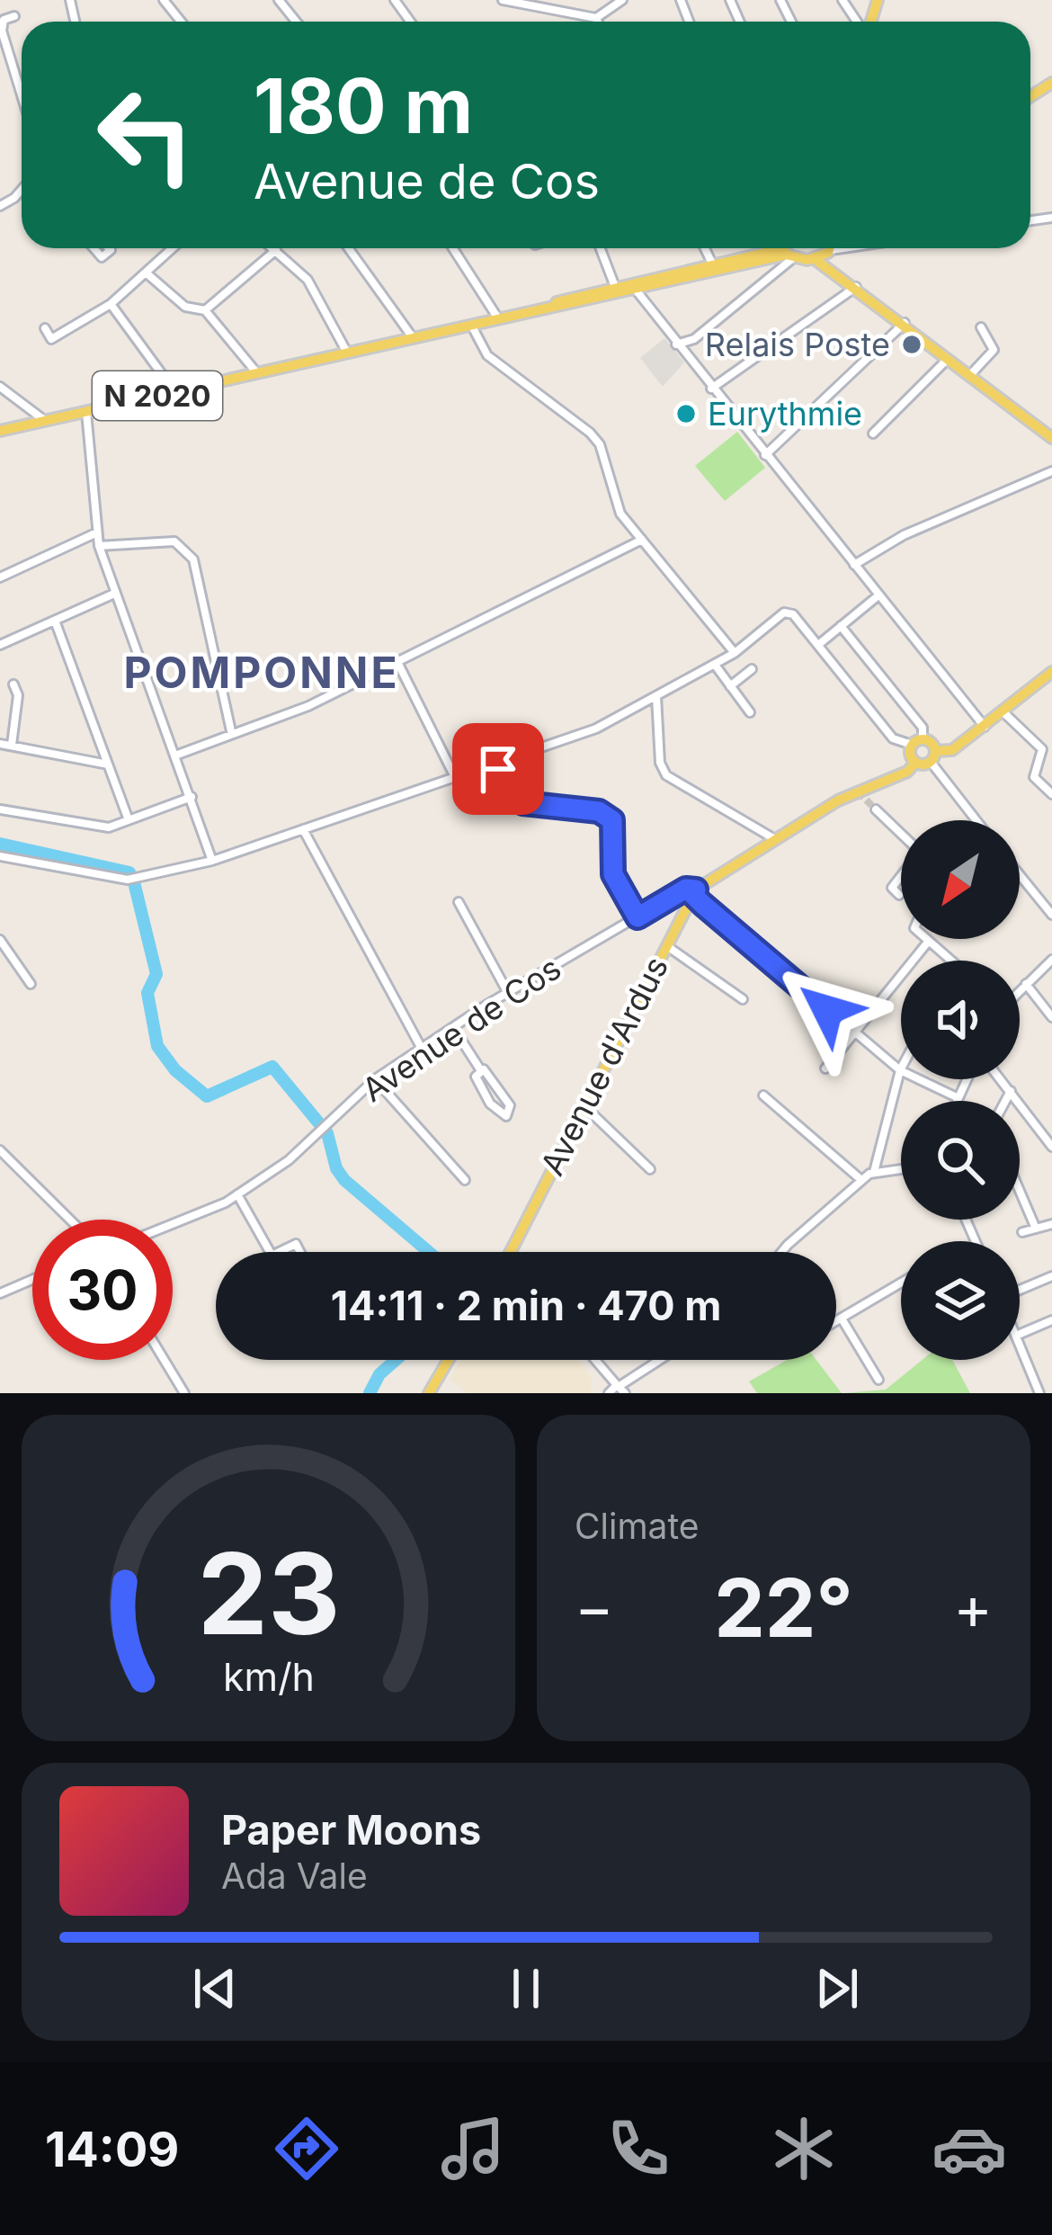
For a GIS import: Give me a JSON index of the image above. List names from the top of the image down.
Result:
{
  "streets": {
    "main road": ["N 2020", "Avenue d'Ardus"],
    "street": ["Avenue de Cos"]
  },
  "crossings": [
    ["Avenue de Cos", "Avenue d'Ardus"]
  ],
  "districts": ["POMPONNE"],
  "places": ["Relais Poste", "Eurythmie"],
  "north": "bottom left",
  "page": {
    "turn": ["180 m", "Avenue de Cos"],
    "limit": "30",
    "trip": "14:11 · 2 min · 470 m",
    "tile": "Climate",
    "heat": ["−", "22°", "+"],
    "song": ["Paper Moons", "Ada Vale"],
    "tabs": "14:09",
    "gauge": ["23", "km/h"]
  }
}
